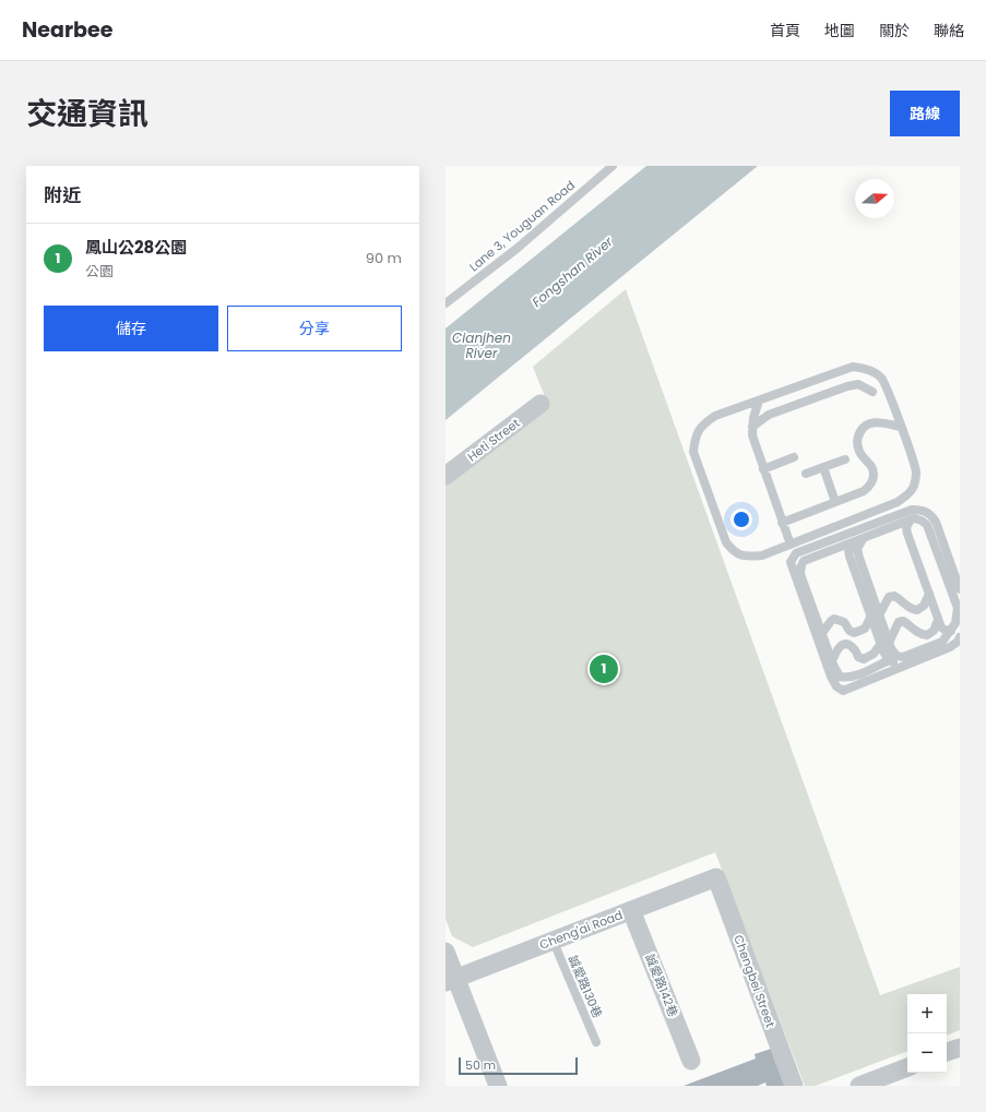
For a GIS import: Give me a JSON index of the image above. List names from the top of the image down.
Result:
{
  "streets": {
    "street": [
      "Heti Street",
      "Cheng'ai Road",
      "Chengbei Street",
      "誠愛路142巷"
    ],
    "lane": ["Lane 3, Youguan Road", "誠愛路130巷"]
  },
  "crossings": [
    ["Cheng'ai Road", "Chengbei Street"],
    ["Cheng'ai Road", "誠愛路142巷"],
    ["Cheng'ai Road", "誠愛路130巷"]
  ],
  "water": ["Fongshan River", "Cianjhen River"],
  "scale_bar": "50 m",
  "north": "right",
  "page": {
    "header": "Nearbee",
    "nav": [
      "首頁",
      "地圖",
      "關於",
      "聯絡"
    ],
    "title": "交通資訊",
    "buttons": [
      "路線",
      ["儲存", "分享"]
    ],
    "heading": "附近",
    "list": [
      {
        "mark": "1",
        "name": "鳳山公28公園",
        "note": "公園",
        "value": "90 m"
      }
    ],
    "pins": "1",
    "map_buttons": ["+", "−"],
    "scale": "50 m"
  }
}
